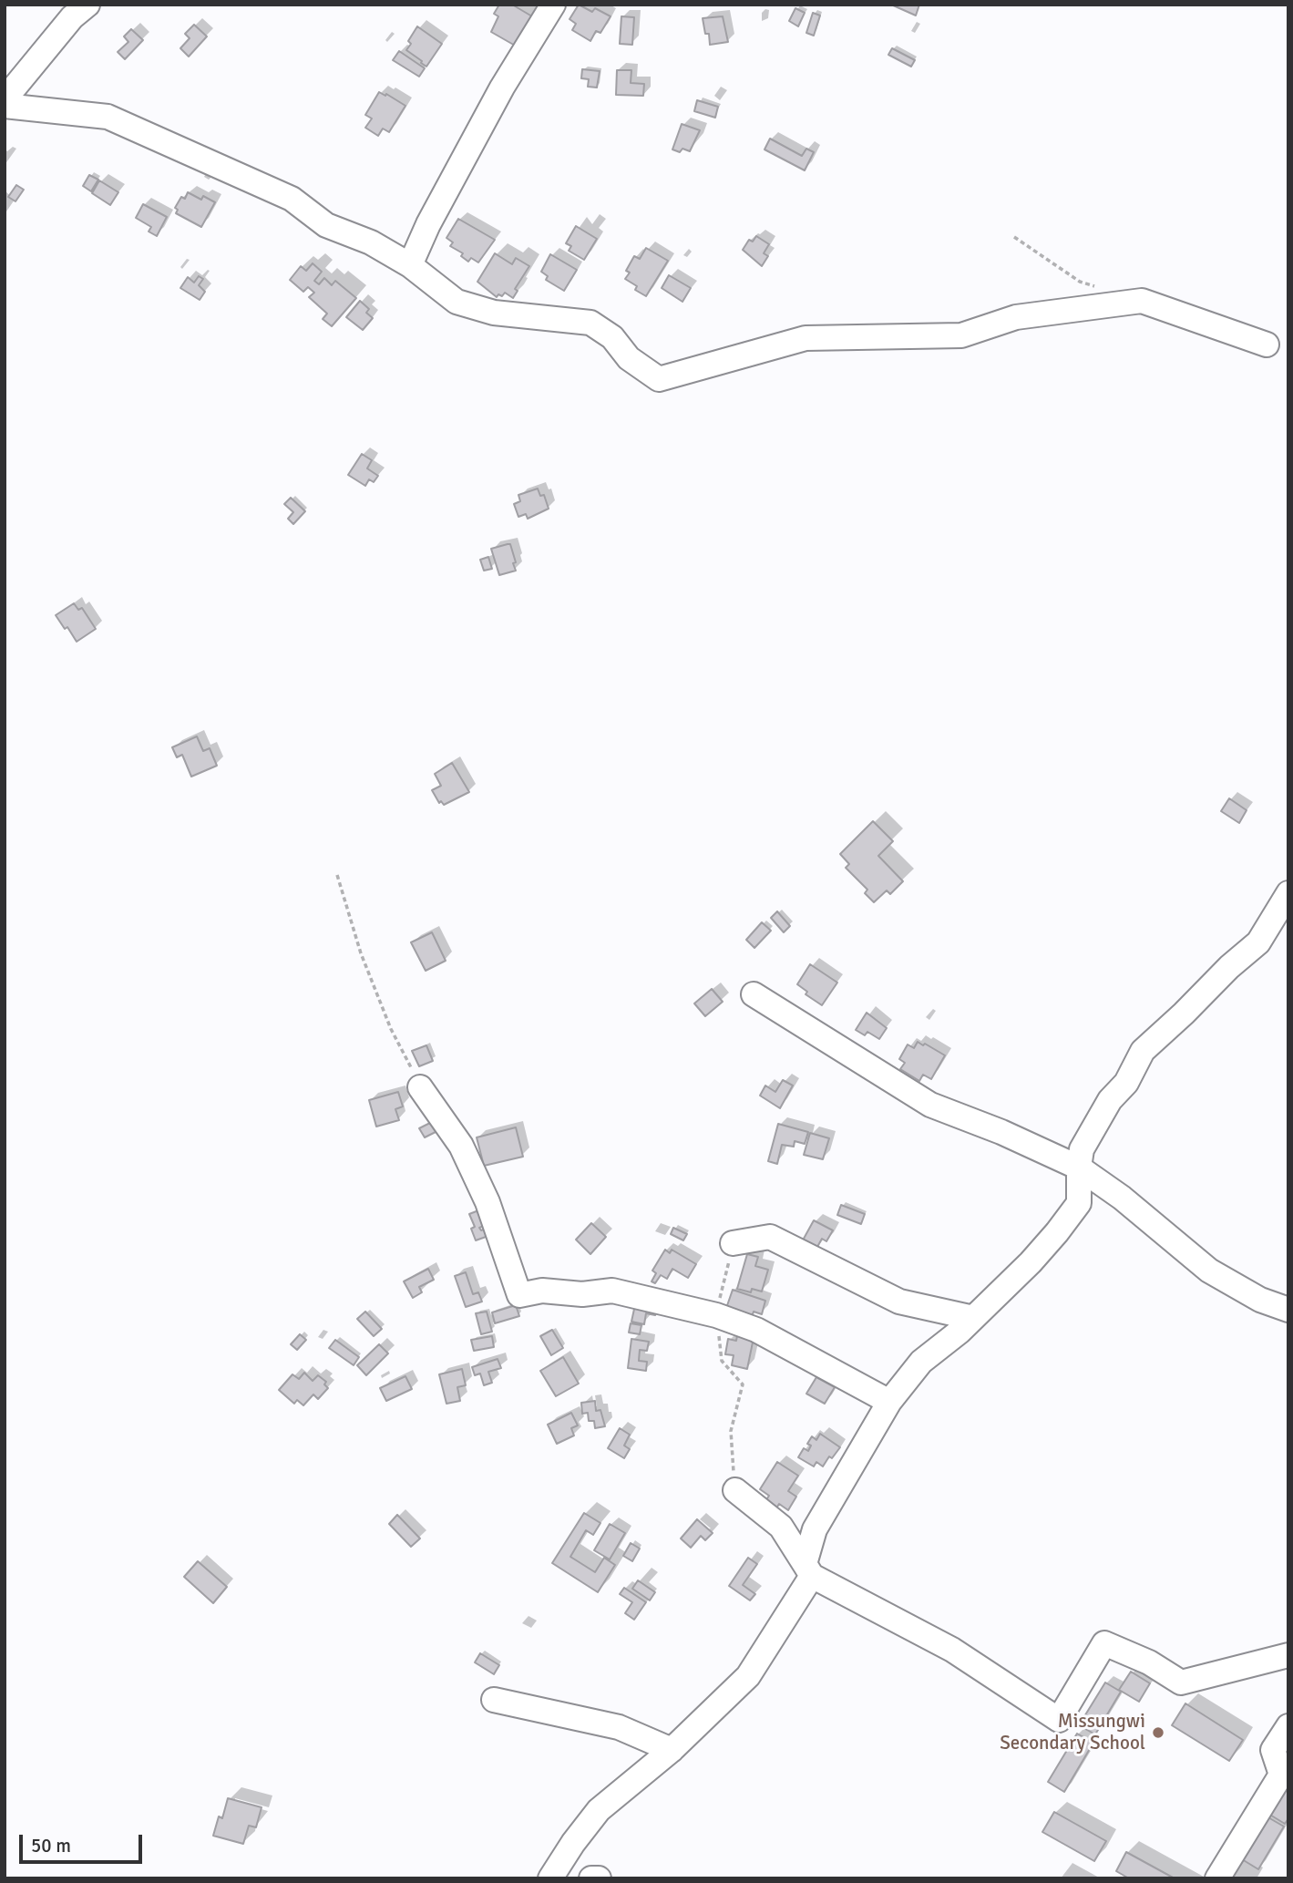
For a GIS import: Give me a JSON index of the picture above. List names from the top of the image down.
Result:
{
  "places": ["Missungwi Secondary School"],
  "scale_bar": "50 m"
}
